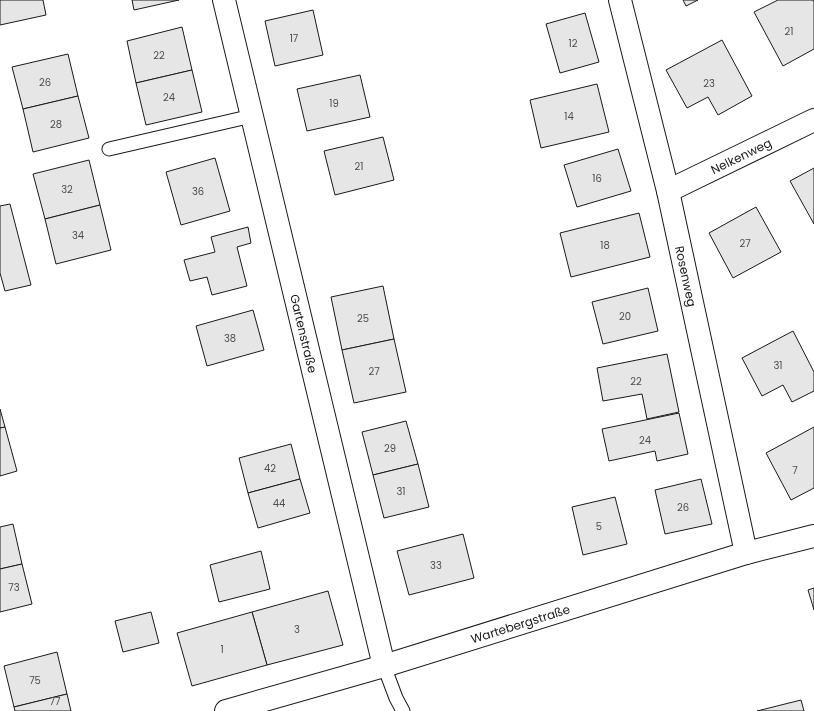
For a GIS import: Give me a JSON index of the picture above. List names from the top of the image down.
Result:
{
  "streets": {
    "street": [
      "Nelkenweg",
      "Rosenweg",
      "Gartenstraße",
      "Wartebergstraße"
    ]
  },
  "crossings": [
    ["Nelkenweg", "Rosenweg"],
    ["Rosenweg", "Wartebergstraße"],
    ["Gartenstraße", "Wartebergstraße"]
  ],
  "house_numbers": [
    "21",
    "17",
    "12",
    "22",
    "26",
    "23",
    "24",
    "19",
    "14",
    "28",
    "21",
    "16",
    "32",
    "36",
    "34",
    "27",
    "18",
    "20",
    "25",
    "38",
    "31",
    "27",
    "22",
    "24",
    "29",
    "42",
    "7",
    "31",
    "44",
    "26",
    "5",
    "33",
    "73",
    "3",
    "1",
    "75",
    "77"
  ]
}
